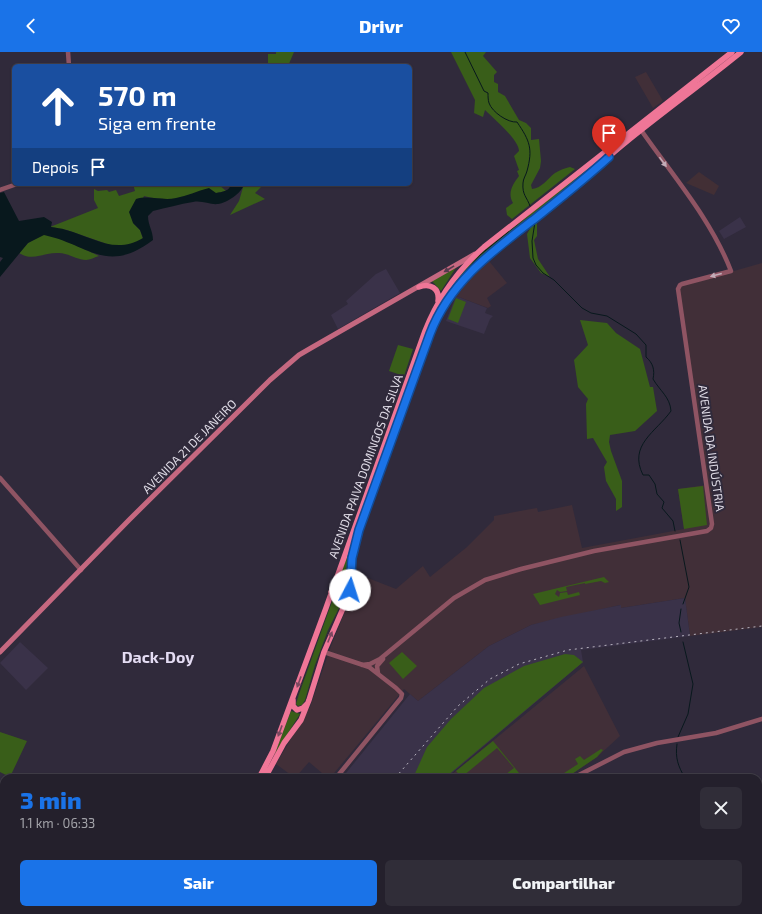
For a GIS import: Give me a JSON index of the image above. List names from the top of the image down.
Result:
{
  "streets": {
    "main road": ["AVENIDA 21 DE JANEIRO", "AVENIDA PAIVA DOMINGOS DA SILVA"],
    "street": ["AVENIDA DA INDÚSTRIA"]
  },
  "districts": ["Dack-Doy"],
  "page": {
    "header": "Drivr",
    "turn": ["570 m", "Siga em frente"],
    "then": "Depois",
    "heading": ["3 min", "1.1 km · 06:33"],
    "buttons": ["Sair", "Compartilhar"]
  }
}
